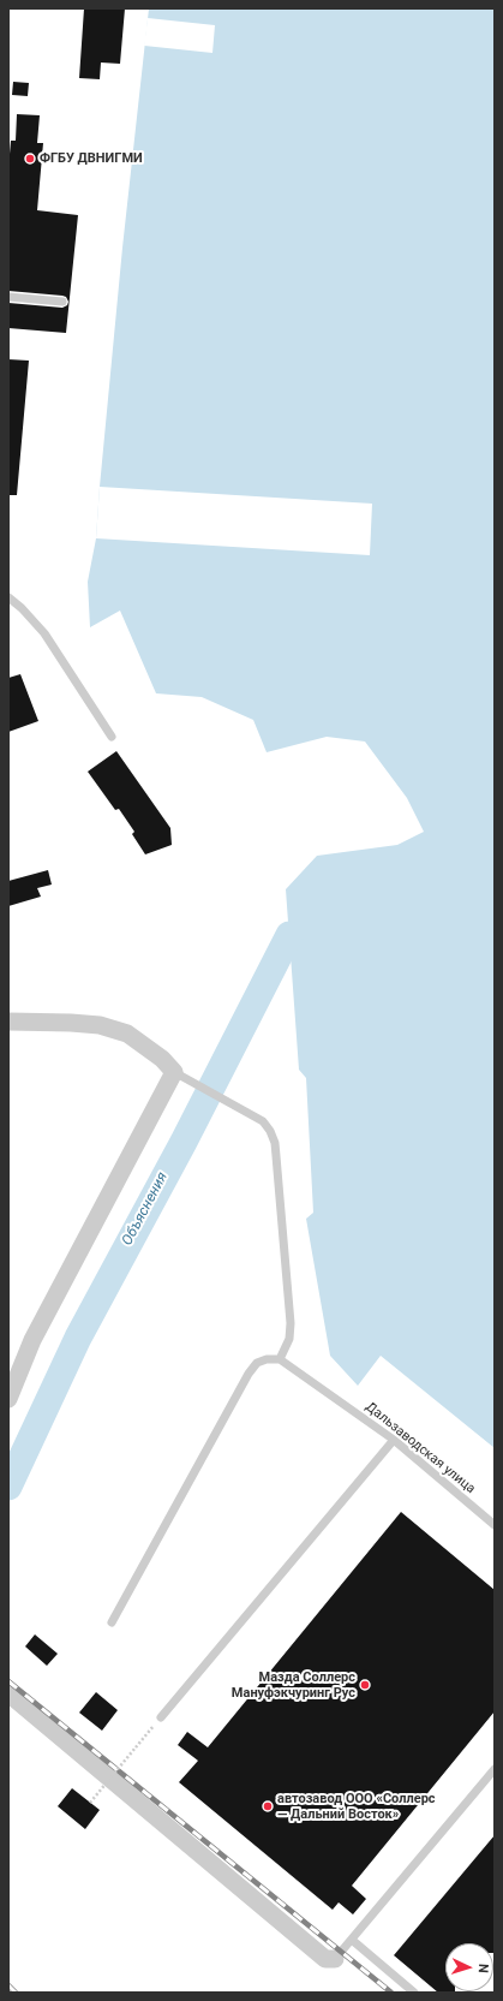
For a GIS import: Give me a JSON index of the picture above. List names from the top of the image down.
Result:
{
  "streets": {
    "lane": ["Дальзаводская улица"]
  },
  "water": ["Объяснения"],
  "places": ["ФГБУ ДВНИГМИ", "Мазда Соллерс Мануфэкчуринг Рус", "автозавод ООО «Соллерс — Дальний Восток»"],
  "north": "right"
}
